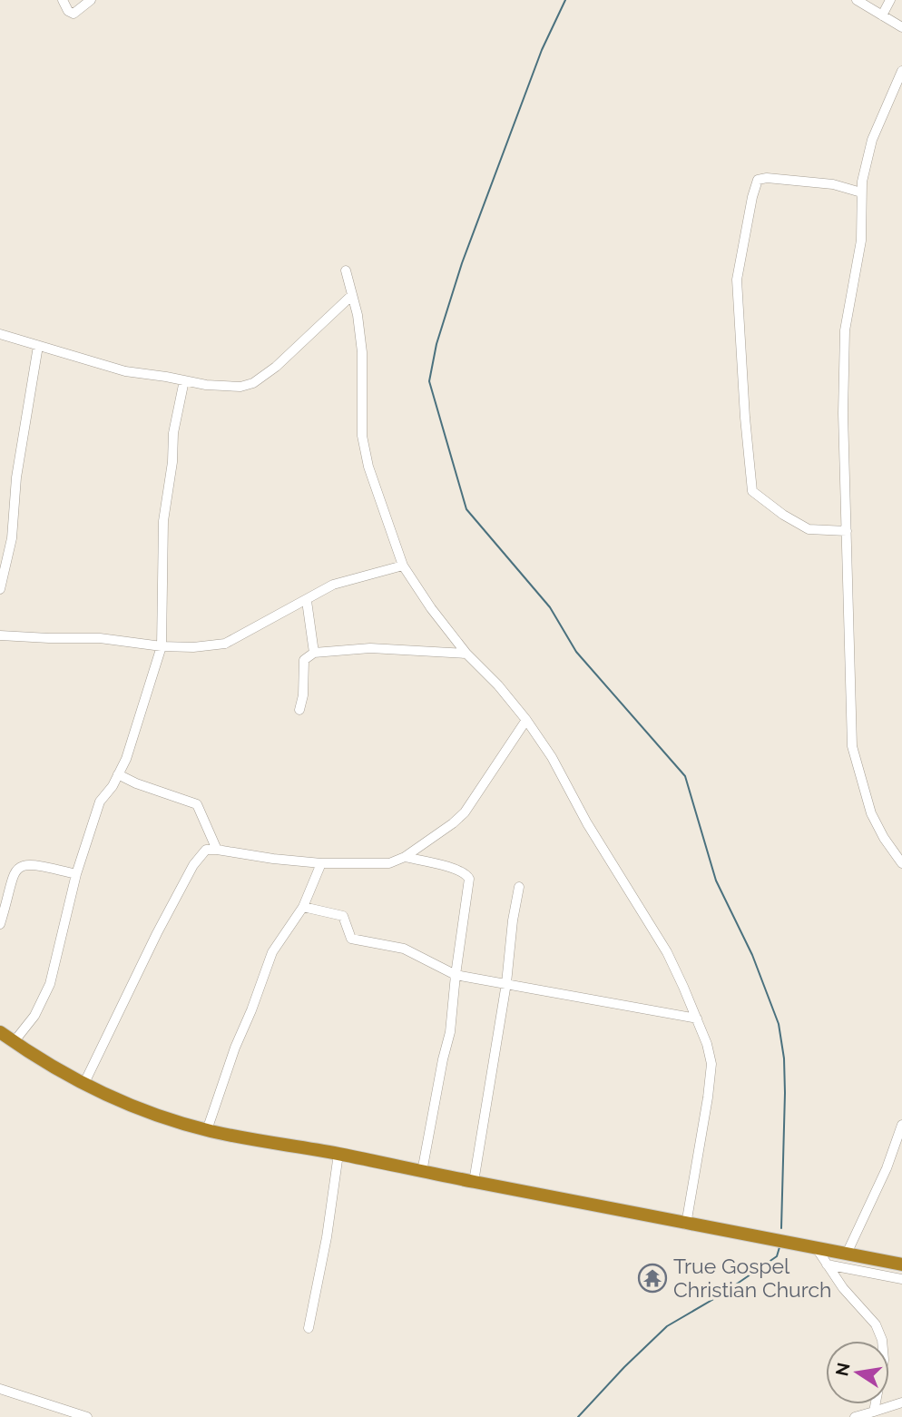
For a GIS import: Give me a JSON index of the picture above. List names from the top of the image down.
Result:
{
  "places": {
    "temple": ["True Gospel Christian Church"]
  },
  "north": "left"
}
